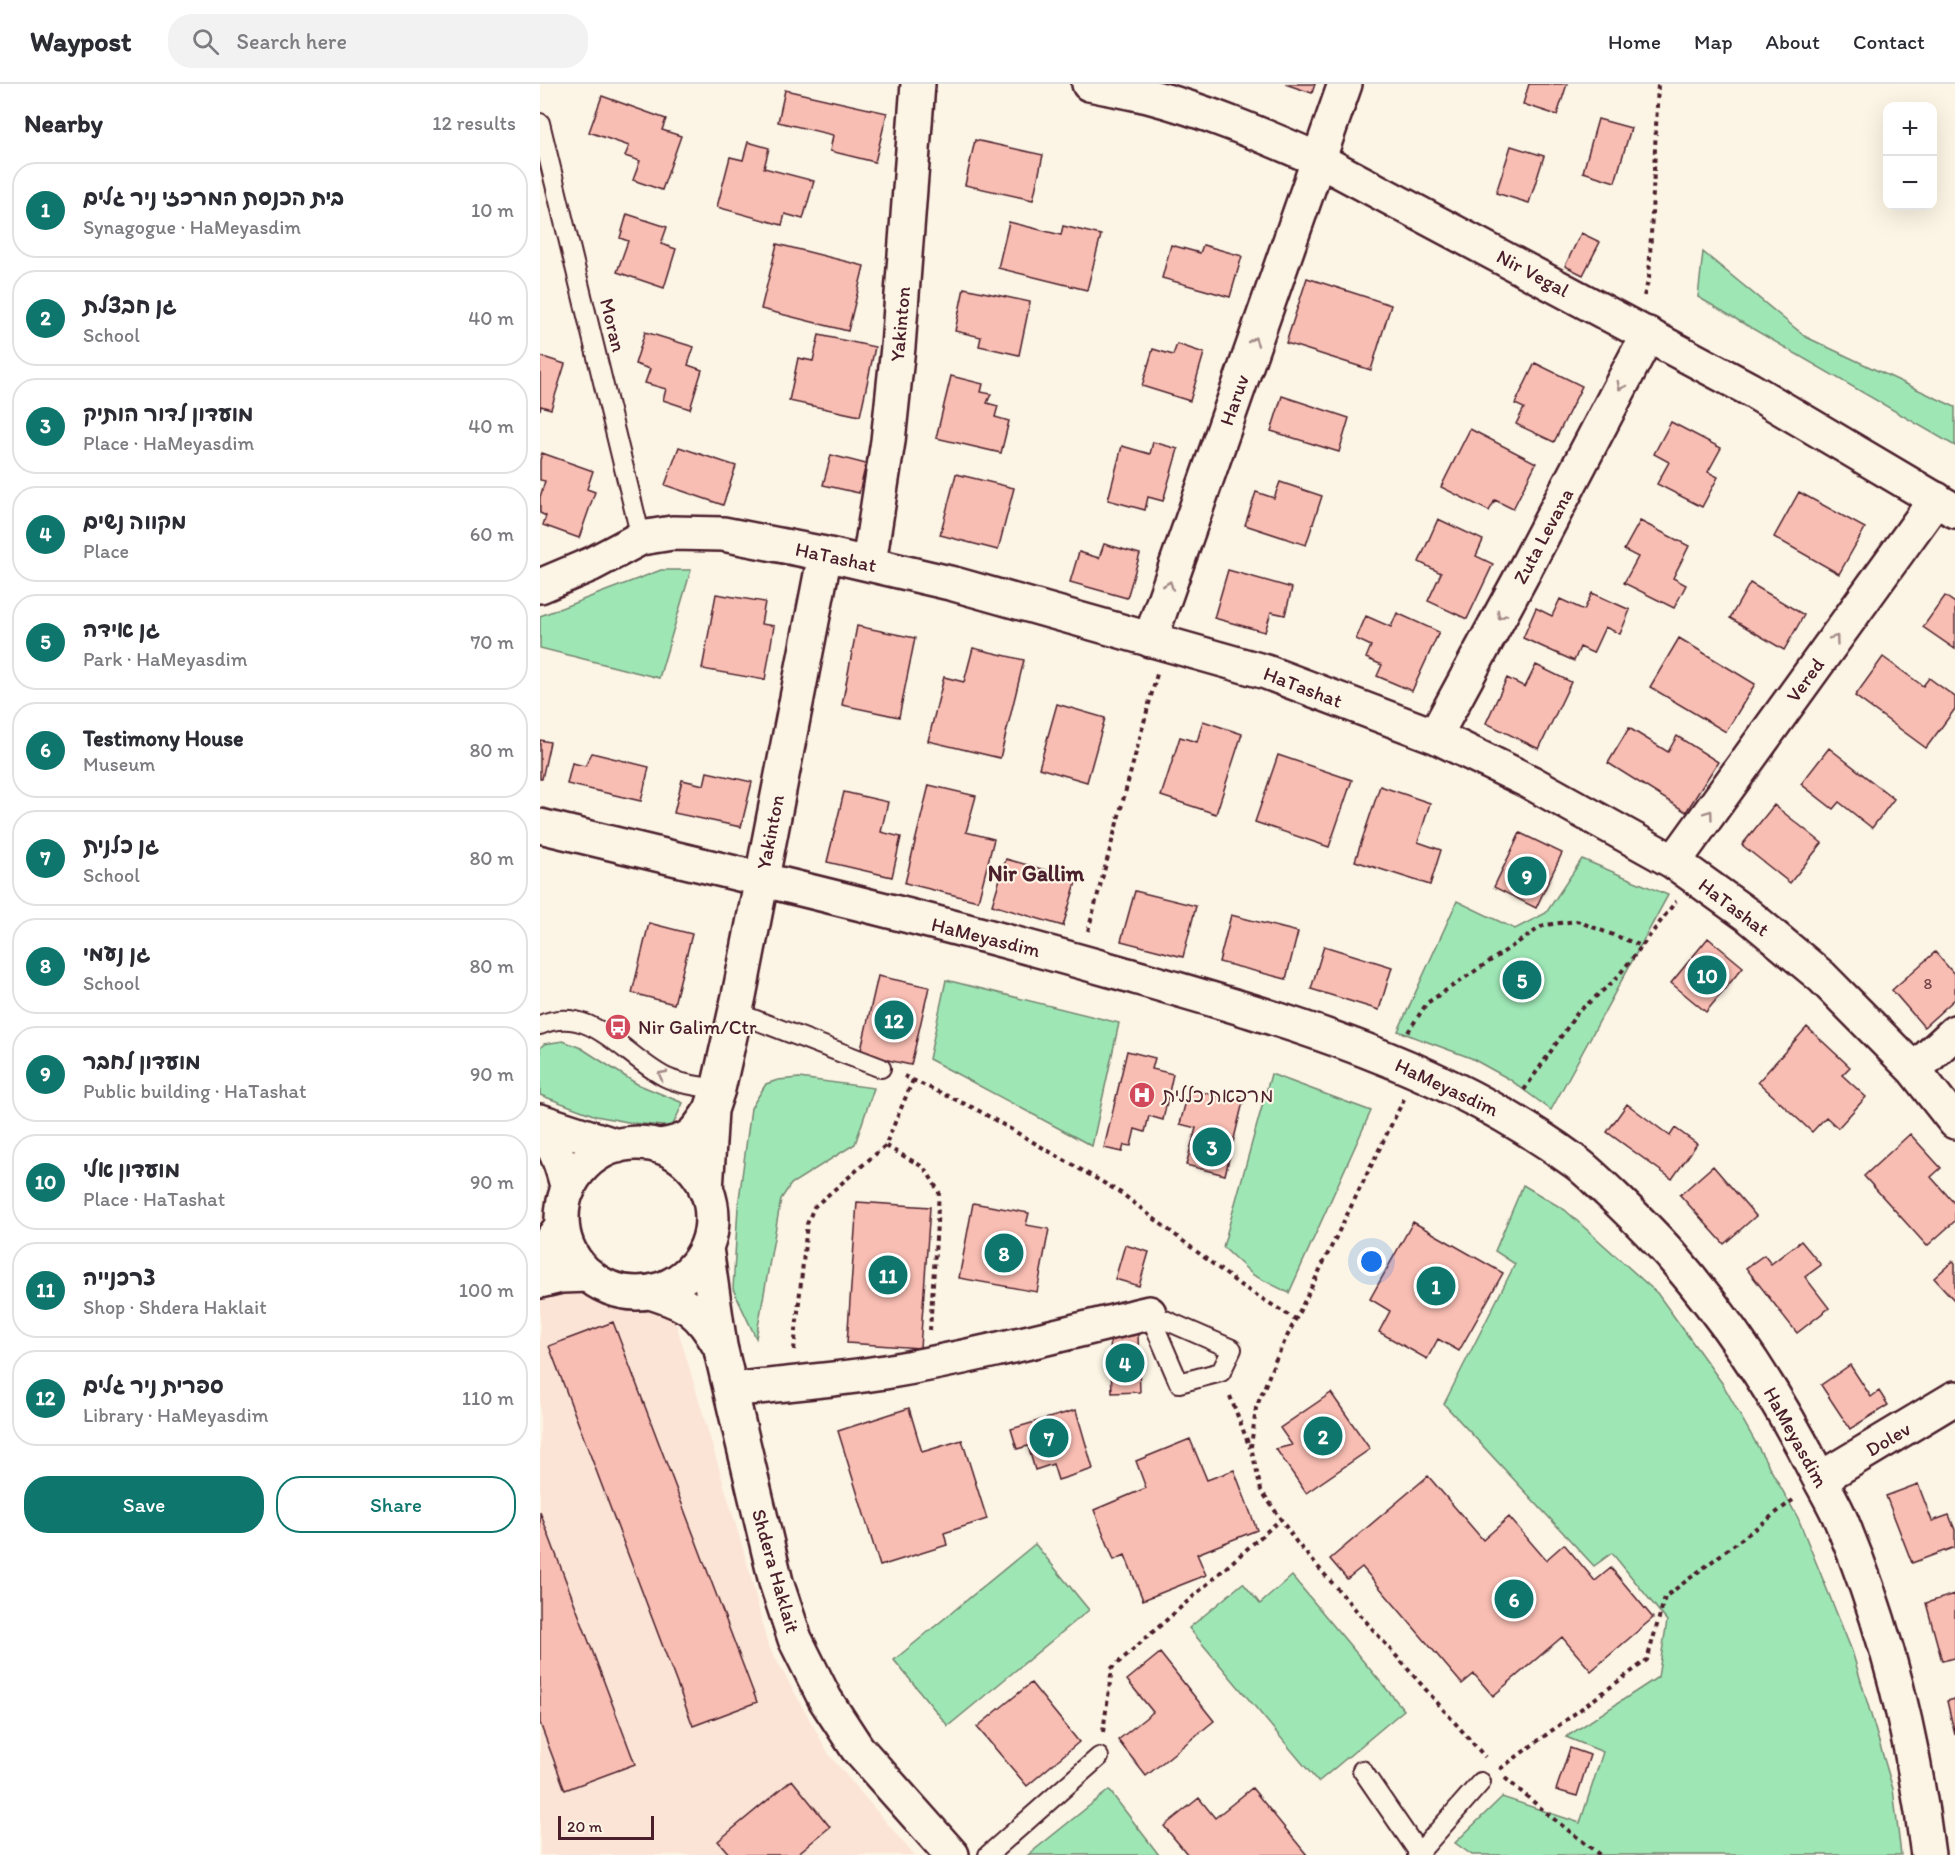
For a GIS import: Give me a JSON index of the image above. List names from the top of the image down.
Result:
{
  "streets": {
    "street": [
      "Nir Vegal",
      "Yakinton",
      "Haruv",
      "Zuta Levana",
      "HaTashat",
      "Vered",
      "HaMeyasdim",
      "Dolev",
      "Shdera Haklait"
    ],
    "lane": ["Moran"]
  },
  "crossings": [
    ["Nir Vegal", "Haruv"],
    ["Nir Vegal", "Zuta Levana"],
    ["Nir Vegal", "Vered"],
    ["Yakinton", "HaTashat"],
    ["Yakinton", "HaMeyasdim"],
    ["Yakinton", "Shdera Haklait"],
    ["Moran", "HaTashat"],
    ["Haruv", "HaTashat"],
    ["Zuta Levana", "HaTashat"],
    ["HaTashat", "Vered"],
    ["HaMeyasdim", "Dolev"]
  ],
  "one_way": ["Haruv", "Zuta Levana", "Vered"],
  "districts": ["Nir Gallim"],
  "places": {
    "bus stop": ["Nir Galim/Ctr"],
    "hospital": ["מרפאת כללית"]
  },
  "house_numbers": ["8"],
  "scale_bar": "20 m",
  "page": {
    "header": "Waypost",
    "search": "Search here",
    "nav": [
      "Home",
      "Map",
      "About",
      "Contact"
    ],
    "heading": ["Nearby", "12 results"],
    "map_buttons": ["+", "−"],
    "list": [
      {
        "mark": "1",
        "name": "בית הכנסת המרכזי ניר גלים",
        "note": "Synagogue · HaMeyasdim",
        "value": "10 m"
      },
      {
        "mark": "2",
        "name": "גן חבצלת",
        "note": "School",
        "value": "40 m"
      },
      {
        "mark": "3",
        "name": "מועדון לדור הותיק",
        "note": "Place · HaMeyasdim",
        "value": "40 m"
      },
      {
        "mark": "4",
        "name": "מקווה נשים",
        "note": "Place",
        "value": "60 m"
      },
      {
        "mark": "5",
        "name": "גן אידה",
        "note": "Park · HaMeyasdim",
        "value": "70 m"
      },
      {
        "mark": "6",
        "name": "Testimony House",
        "note": "Museum",
        "value": "80 m"
      },
      {
        "mark": "7",
        "name": "גן כלנית",
        "note": "School",
        "value": "80 m"
      },
      {
        "mark": "8",
        "name": "גן נעמי",
        "note": "School",
        "value": "80 m"
      },
      {
        "mark": "9",
        "name": "מועדון לחבר",
        "note": "Public building · HaTashat",
        "value": "90 m"
      },
      {
        "mark": "10",
        "name": "מועדון אלי",
        "note": "Place · HaTashat",
        "value": "90 m"
      },
      {
        "mark": "11",
        "name": "צרכנייה",
        "note": "Shop · Shdera Haklait",
        "value": "100 m"
      },
      {
        "mark": "12",
        "name": "ספרית ניר גלים",
        "note": "Library · HaMeyasdim",
        "value": "110 m"
      }
    ],
    "pins": [
      "9",
      "10",
      "5",
      "12",
      "3",
      "8",
      "11",
      "1",
      "4",
      "2",
      "7",
      "6"
    ],
    "buttons": ["Save", "Share"],
    "scale": "20 m"
  }
}
